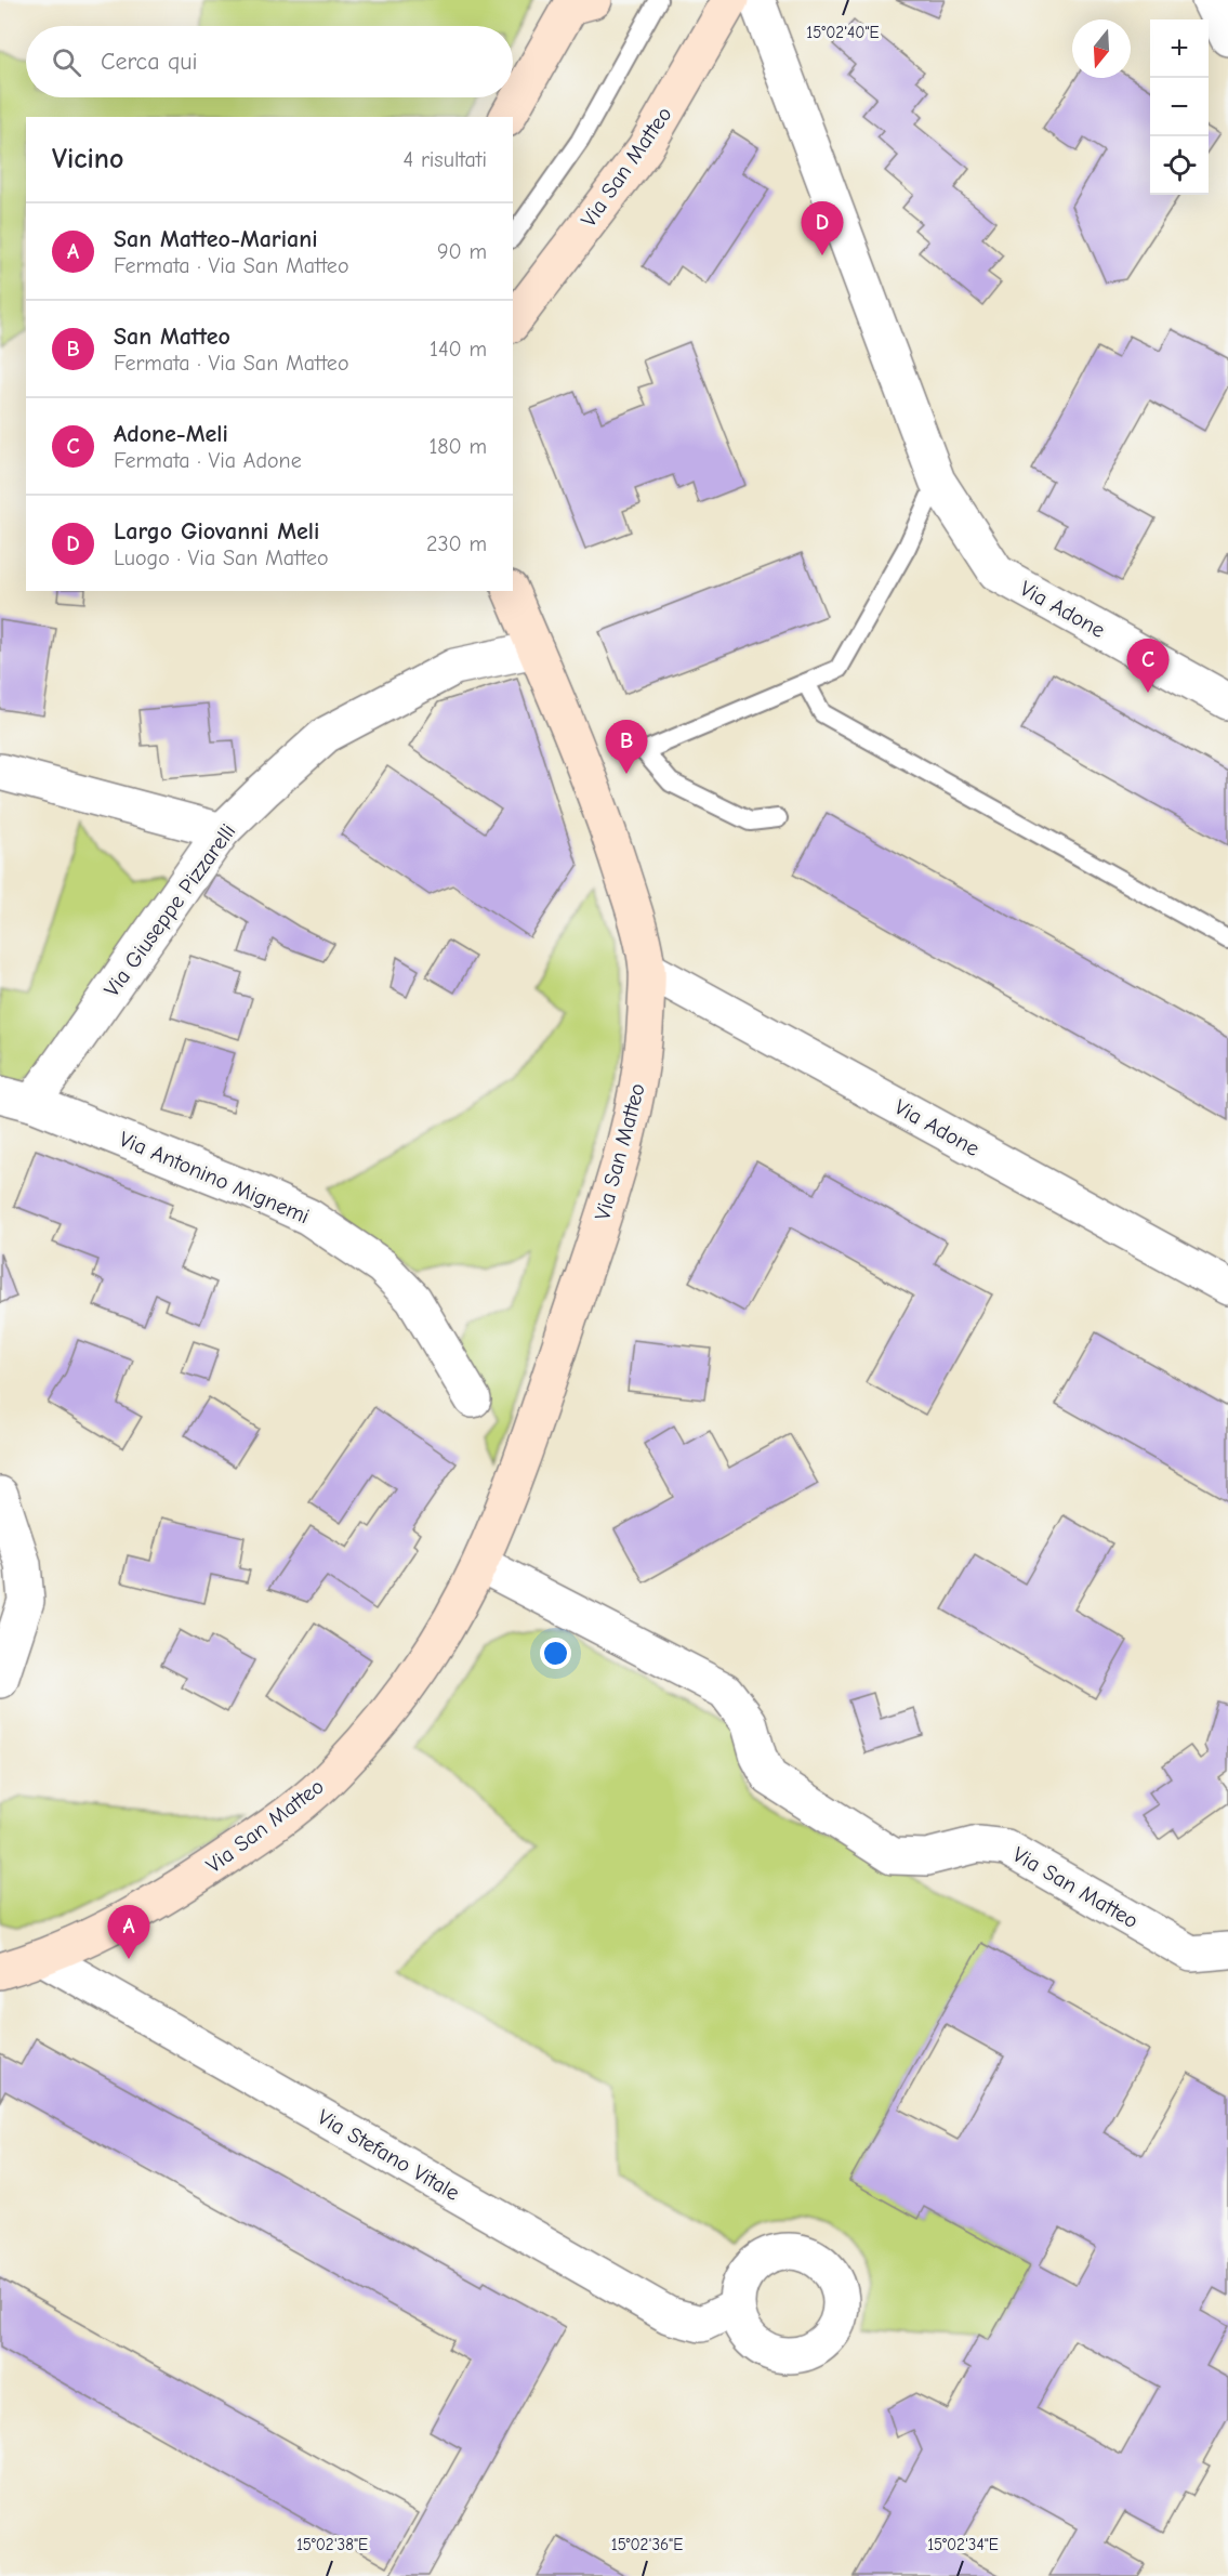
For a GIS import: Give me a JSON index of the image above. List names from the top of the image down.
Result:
{
  "streets": {
    "street": [
      "Via San Matteo",
      "Via Adone",
      "Via Giuseppe Pizzarelli",
      "Via Antonino Mignemi",
      "Via Stefano Vitale"
    ]
  },
  "crossings": [
    ["Via San Matteo", "Via Adone"],
    ["Via San Matteo", "Via Giuseppe Pizzarelli"],
    ["Via San Matteo", "Via Stefano Vitale"],
    ["Via Giuseppe Pizzarelli", "Via Antonino Mignemi"]
  ],
  "north": "bottom",
  "page": {
    "map_buttons": ["+", "−"],
    "search": "Cerca qui",
    "heading": ["Vicino", "4 risultati"],
    "pins": [
      "D",
      "C",
      "B",
      "A"
    ],
    "list": [
      {
        "mark": "A",
        "name": "San Matteo-Mariani",
        "note": "Fermata · Via San Matteo",
        "value": "90 m"
      },
      {
        "mark": "B",
        "name": "San Matteo",
        "note": "Fermata · Via San Matteo",
        "value": "140 m"
      },
      {
        "mark": "C",
        "name": "Adone-Meli",
        "note": "Fermata · Via Adone",
        "value": "180 m"
      },
      {
        "mark": "D",
        "name": "Largo Giovanni Meli",
        "note": "Luogo · Via San Matteo",
        "value": "230 m"
      }
    ]
  },
  "coordinates": [
    "15°02'40\"E",
    "15°02'38\"E",
    "15°02'36\"E",
    "15°02'34\"E"
  ]
}
